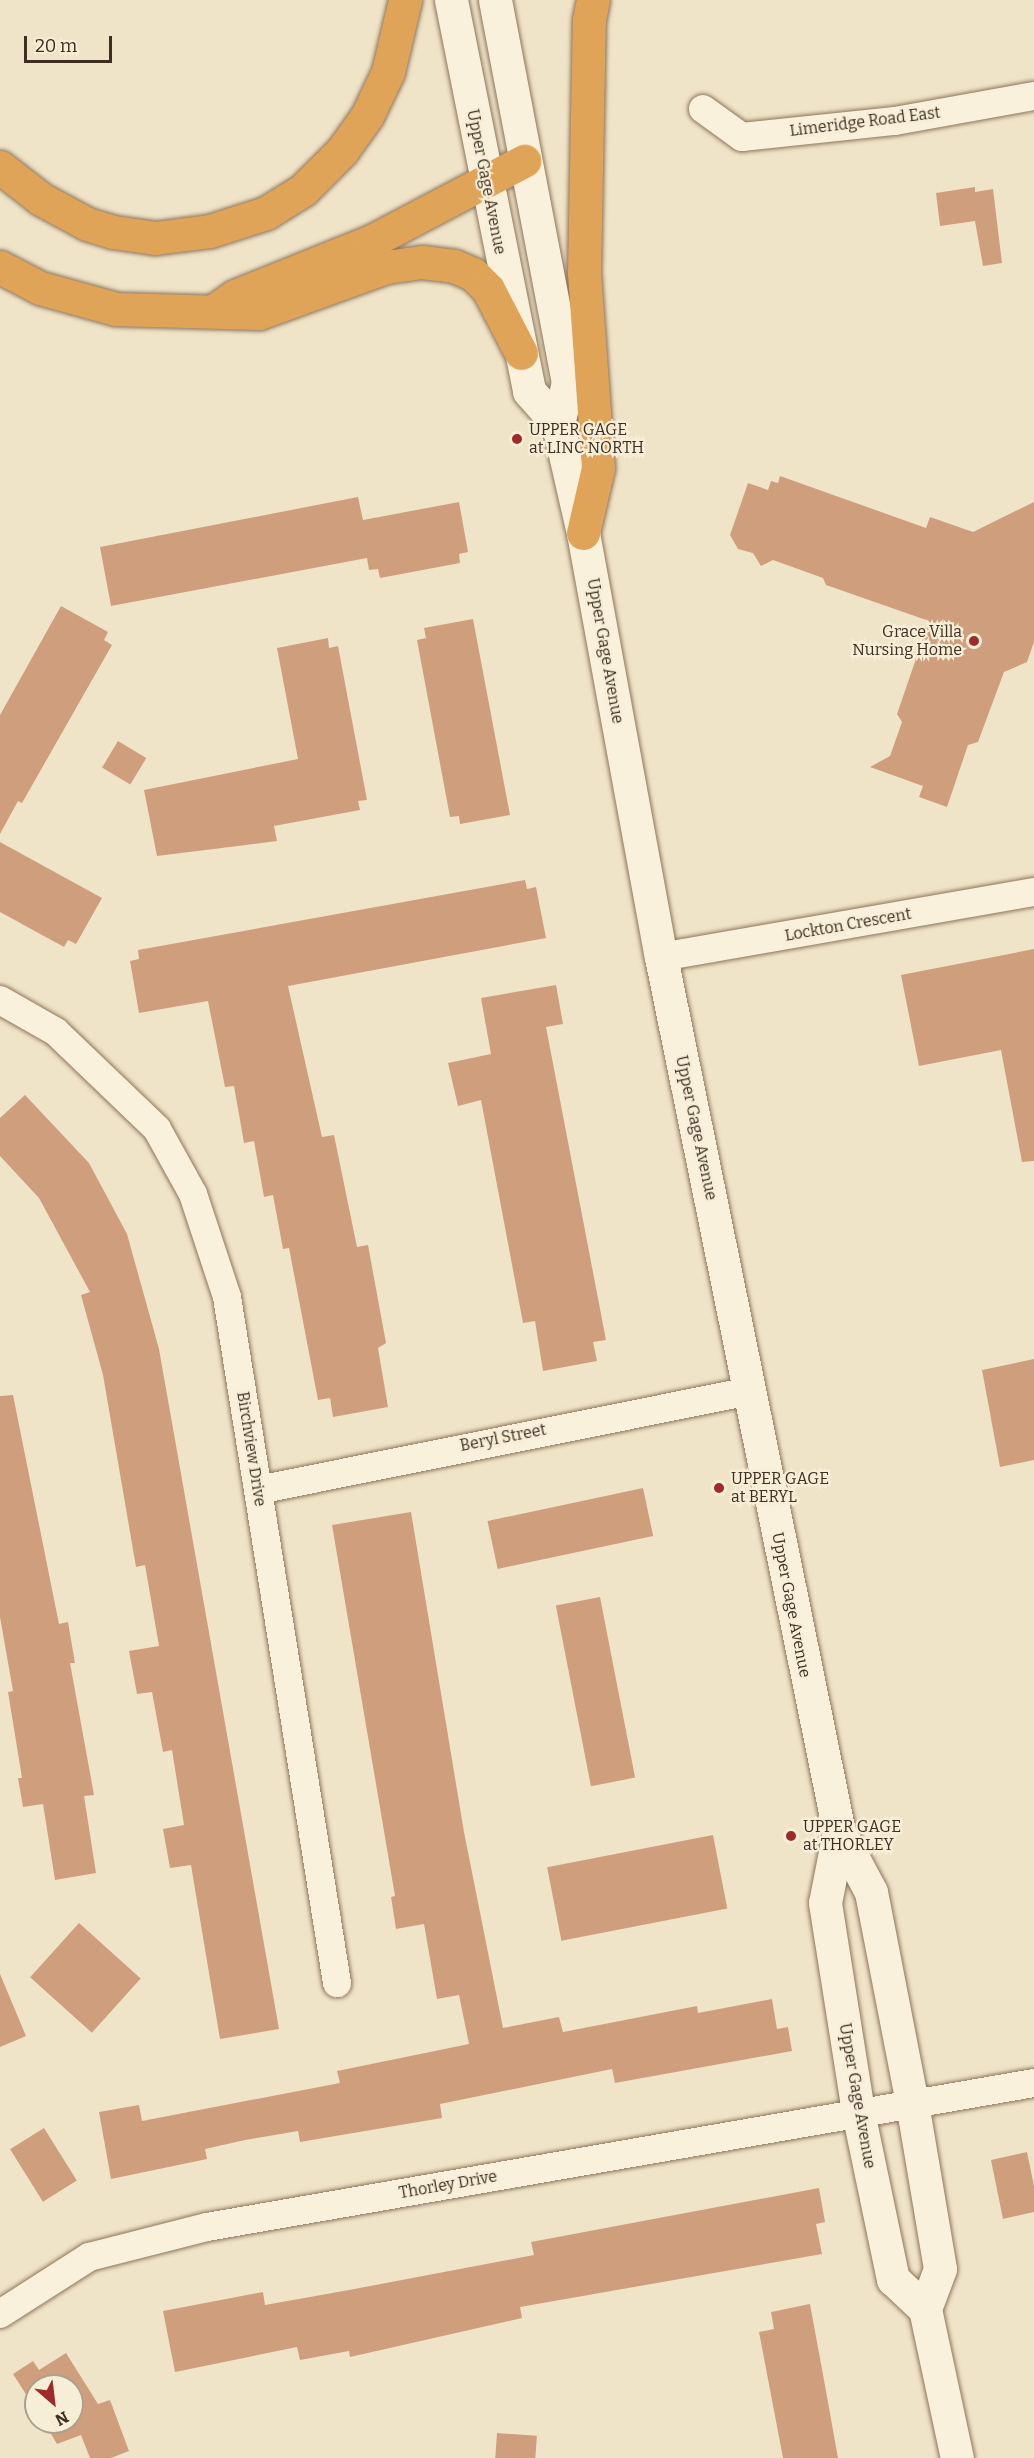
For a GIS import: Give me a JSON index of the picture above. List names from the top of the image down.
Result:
{
  "streets": {
    "main road": ["Upper Gage Avenue"],
    "street": [
      "Limeridge Road East",
      "Lockton Crescent",
      "Beryl Street",
      "Birchview Drive",
      "Thorley Drive"
    ]
  },
  "crossings": [
    ["Upper Gage Avenue", "Lockton Crescent"],
    ["Upper Gage Avenue", "Beryl Street"],
    ["Upper Gage Avenue", "Thorley Drive"],
    ["Beryl Street", "Birchview Drive"]
  ],
  "places": [
    "UPPER GAGE at LINC NORTH",
    "Grace Villa Nursing Home",
    "UPPER GAGE at BERYL",
    "UPPER GAGE at THORLEY"
  ],
  "scale_bar": "20 m",
  "north": "bottom right"
}
